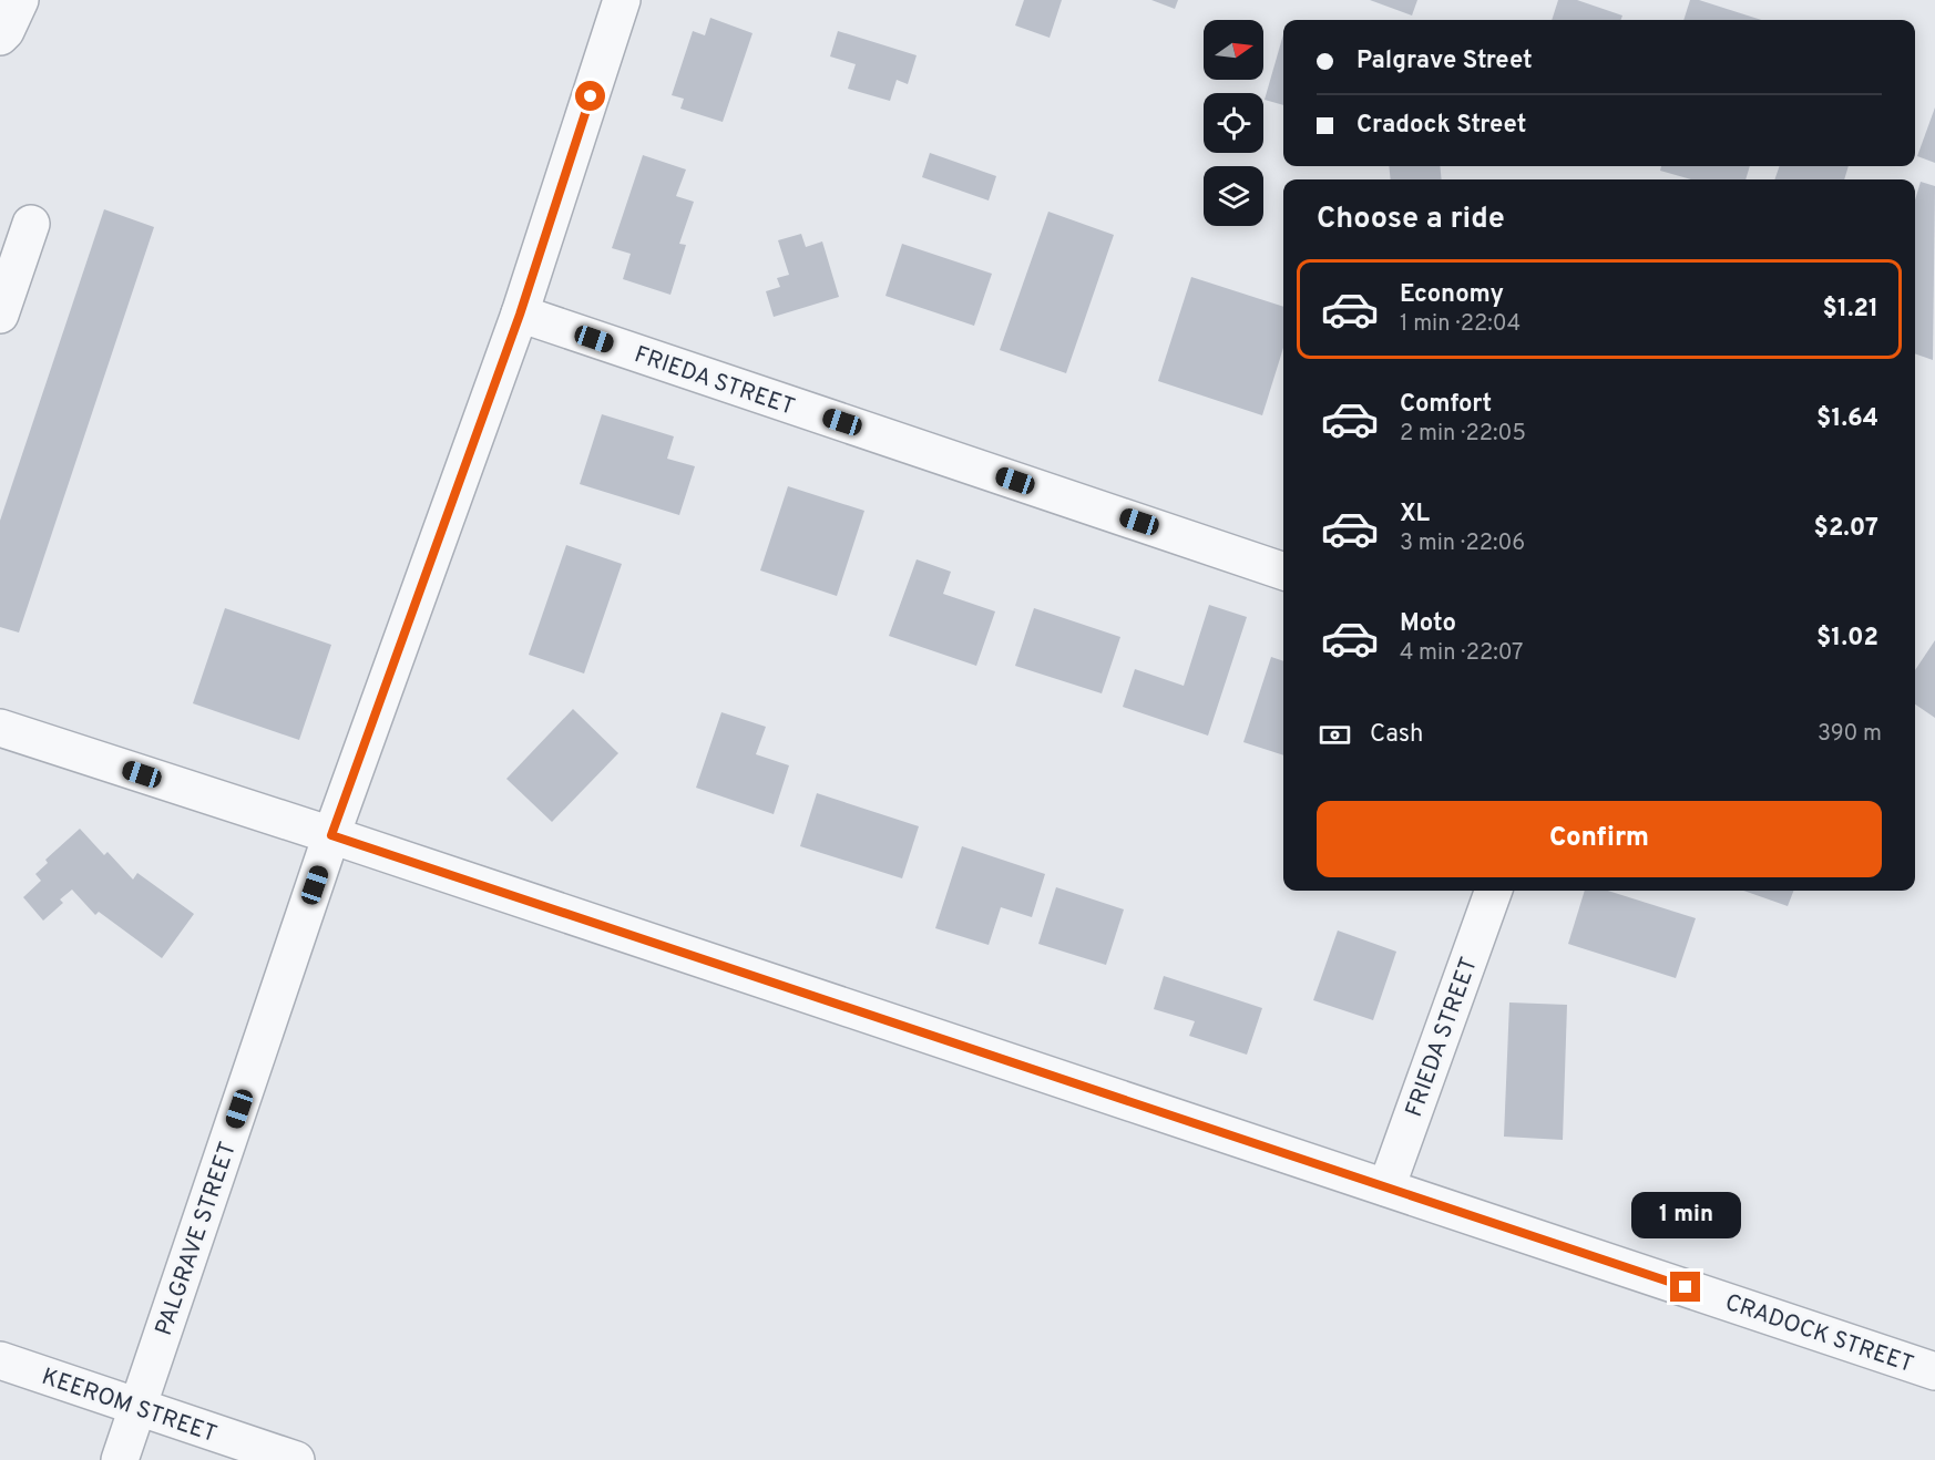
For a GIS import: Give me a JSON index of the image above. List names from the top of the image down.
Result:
{
  "streets": {
    "street": [
      "FRIEDA STREET",
      "PALGRAVE STREET",
      "CRADOCK STREET",
      "KEEROM STREET"
    ]
  },
  "crossings": [
    ["FRIEDA STREET", "PALGRAVE STREET"],
    ["FRIEDA STREET", "CRADOCK STREET"],
    ["PALGRAVE STREET", "CRADOCK STREET"],
    ["PALGRAVE STREET", "KEEROM STREET"]
  ],
  "north": "right",
  "page": {
    "banner": ["Palgrave Street", "Cradock Street"],
    "heading": "Choose a ride",
    "list": [
      {
        "name": "Economy",
        "note": "1 min · 22:04",
        "value": "$1.21"
      },
      {
        "name": "Comfort",
        "note": "2 min · 22:05",
        "value": "$1.64"
      },
      {
        "name": "XL",
        "note": "3 min · 22:06",
        "value": "$2.07"
      },
      {
        "name": "Moto",
        "note": "4 min · 22:07",
        "value": "$1.02"
      }
    ],
    "pay": ["Cash", "390 m"],
    "buttons": "Confirm",
    "bubble": "1 min"
  }
}
